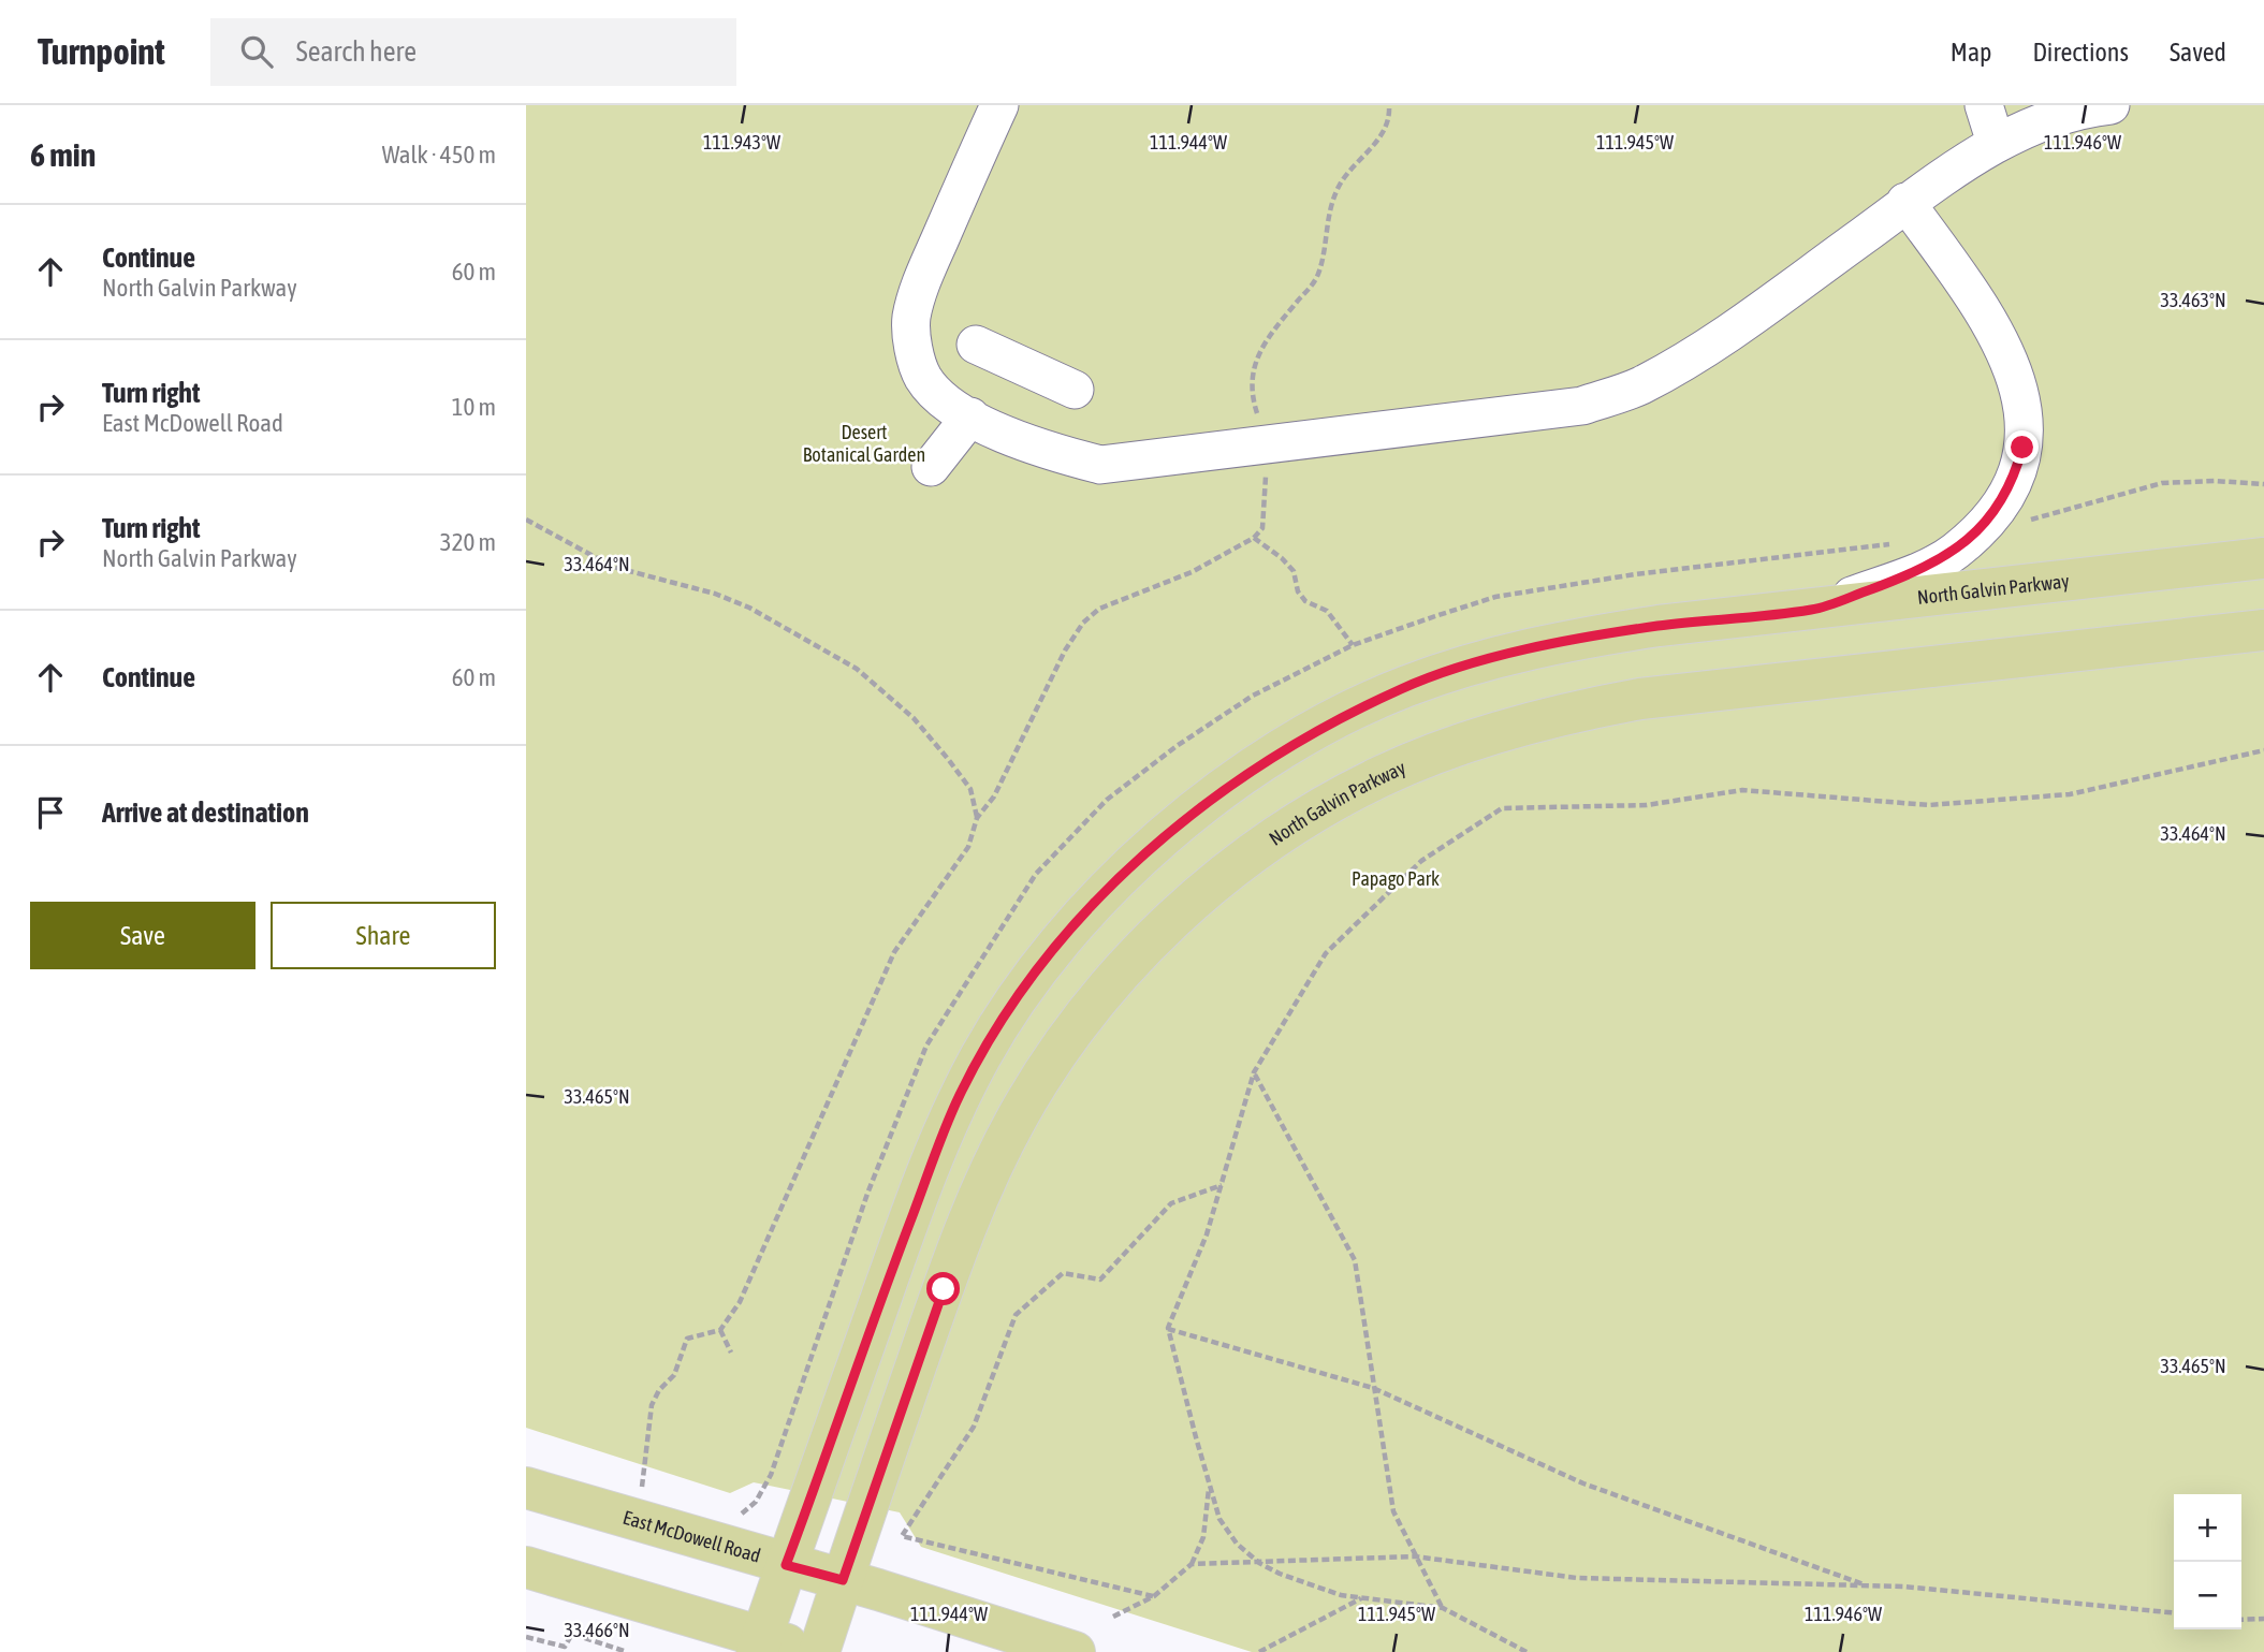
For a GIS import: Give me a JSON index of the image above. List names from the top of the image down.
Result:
{
  "streets": {
    "main road": ["North Galvin Parkway", "East McDowell Road"]
  },
  "crossings": [
    ["North Galvin Parkway", "East McDowell Road"]
  ],
  "parks": ["Desert Botanical Garden", "Papago Park"],
  "page": {
    "header": "Turnpoint",
    "search": "Search here",
    "nav": ["Map", "Directions", "Saved"],
    "heading": ["6 min", "Walk · 450 m"],
    "list": [
      ["Continue", "North Galvin Parkway", "60 m"],
      ["Turn right", "East McDowell Road", "10 m"],
      ["Turn right", "North Galvin Parkway", "320 m"],
      ["Continue", "60 m"],
      "Arrive at destination"
    ],
    "buttons": ["Save", "Share"],
    "map_buttons": ["+", "−"]
  },
  "coordinates": [
    "111.943°W",
    "111.944°W",
    "111.945°W",
    "111.946°W",
    "33.463°N",
    "33.464°N",
    "33.465°N",
    "33.466°N"
  ]
}
